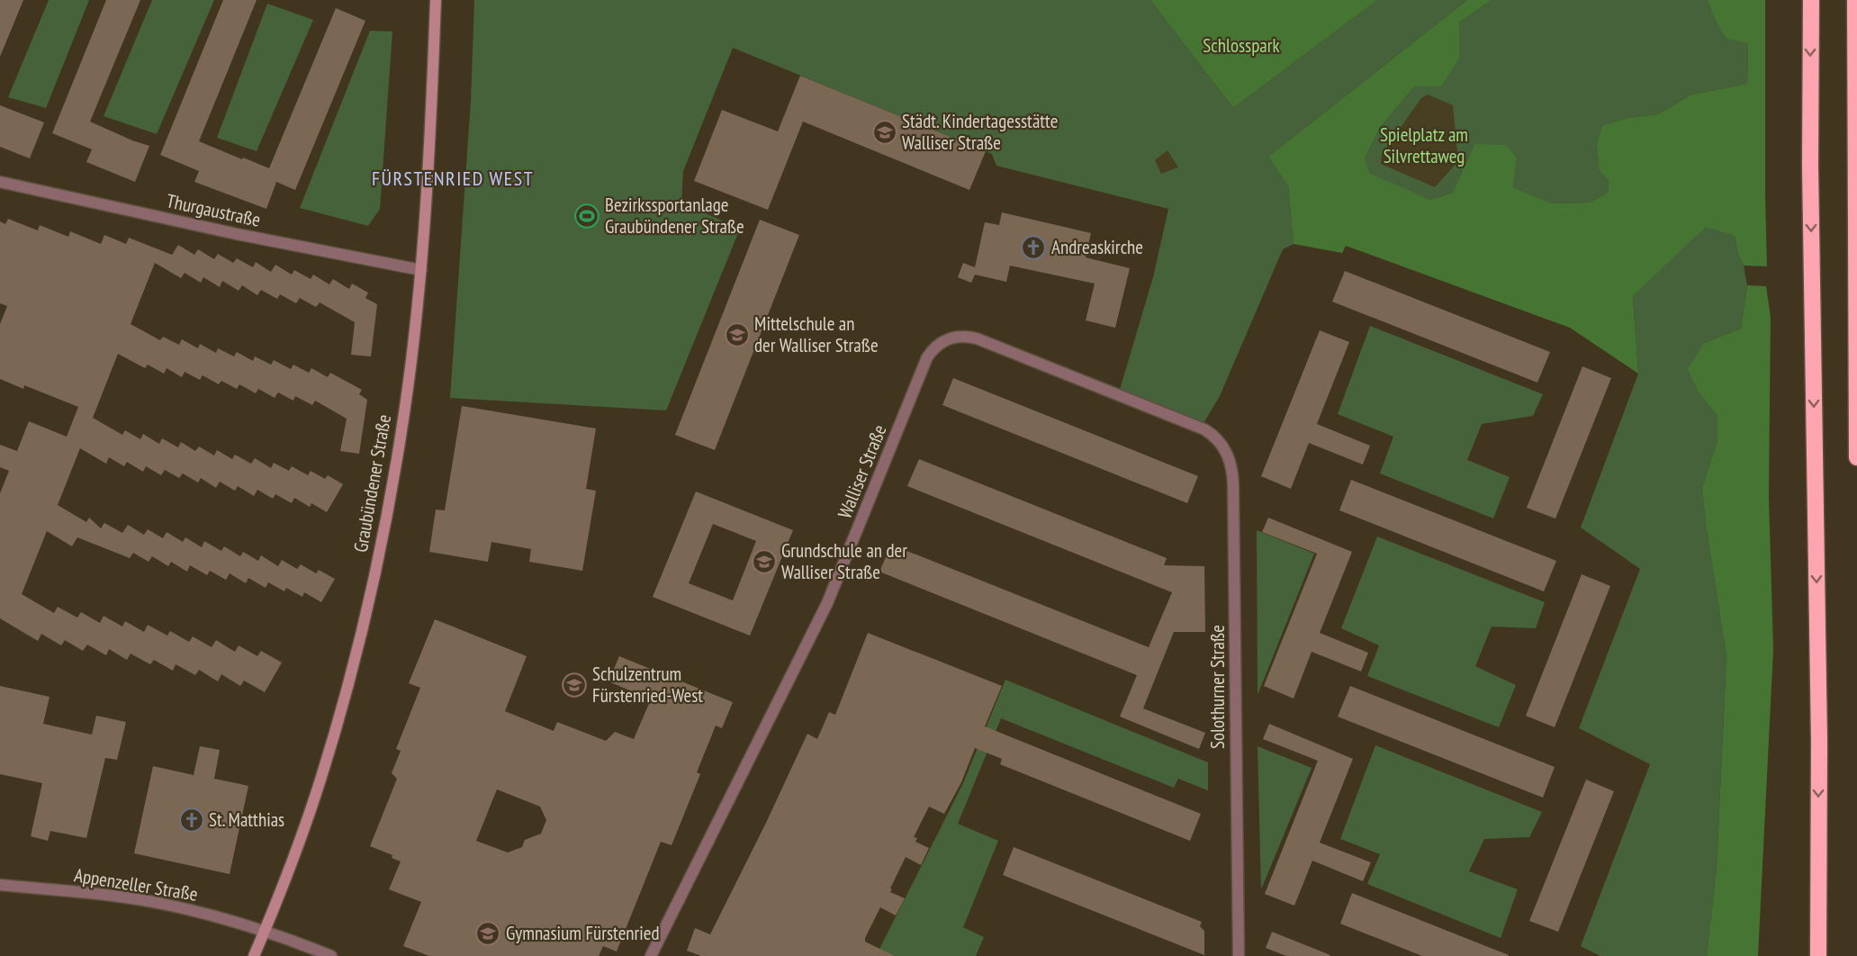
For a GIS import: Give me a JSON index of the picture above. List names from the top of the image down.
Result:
{
  "streets": {
    "street": [
      "Thurgaustraße",
      "Walliser Straße",
      "Graubündener Straße",
      "Solothurner Straße",
      "Appenzeller Straße"
    ]
  },
  "crossings": [
    ["Thurgaustraße", "Graubündener Straße"],
    ["Walliser Straße", "Solothurner Straße"],
    ["Graubündener Straße", "Appenzeller Straße"]
  ],
  "districts": ["FÜRSTENRIED WEST"],
  "parks": ["Schlosspark", "Spielplatz am Silvrettaweg"],
  "places": {
    "school or university": [
      "Städt. Kindertagesstätte Walliser Straße",
      "Mittelschule an der Walliser Straße",
      "Grundschule an der Walliser Straße",
      "Schulzentrum Fürstenried-West",
      "Gymnasium Fürstenried"
    ],
    "sports": ["Bezirkssportanlage Graubündener Straße"],
    "church": ["Andreaskirche", "St. Matthias"]
  }
}
